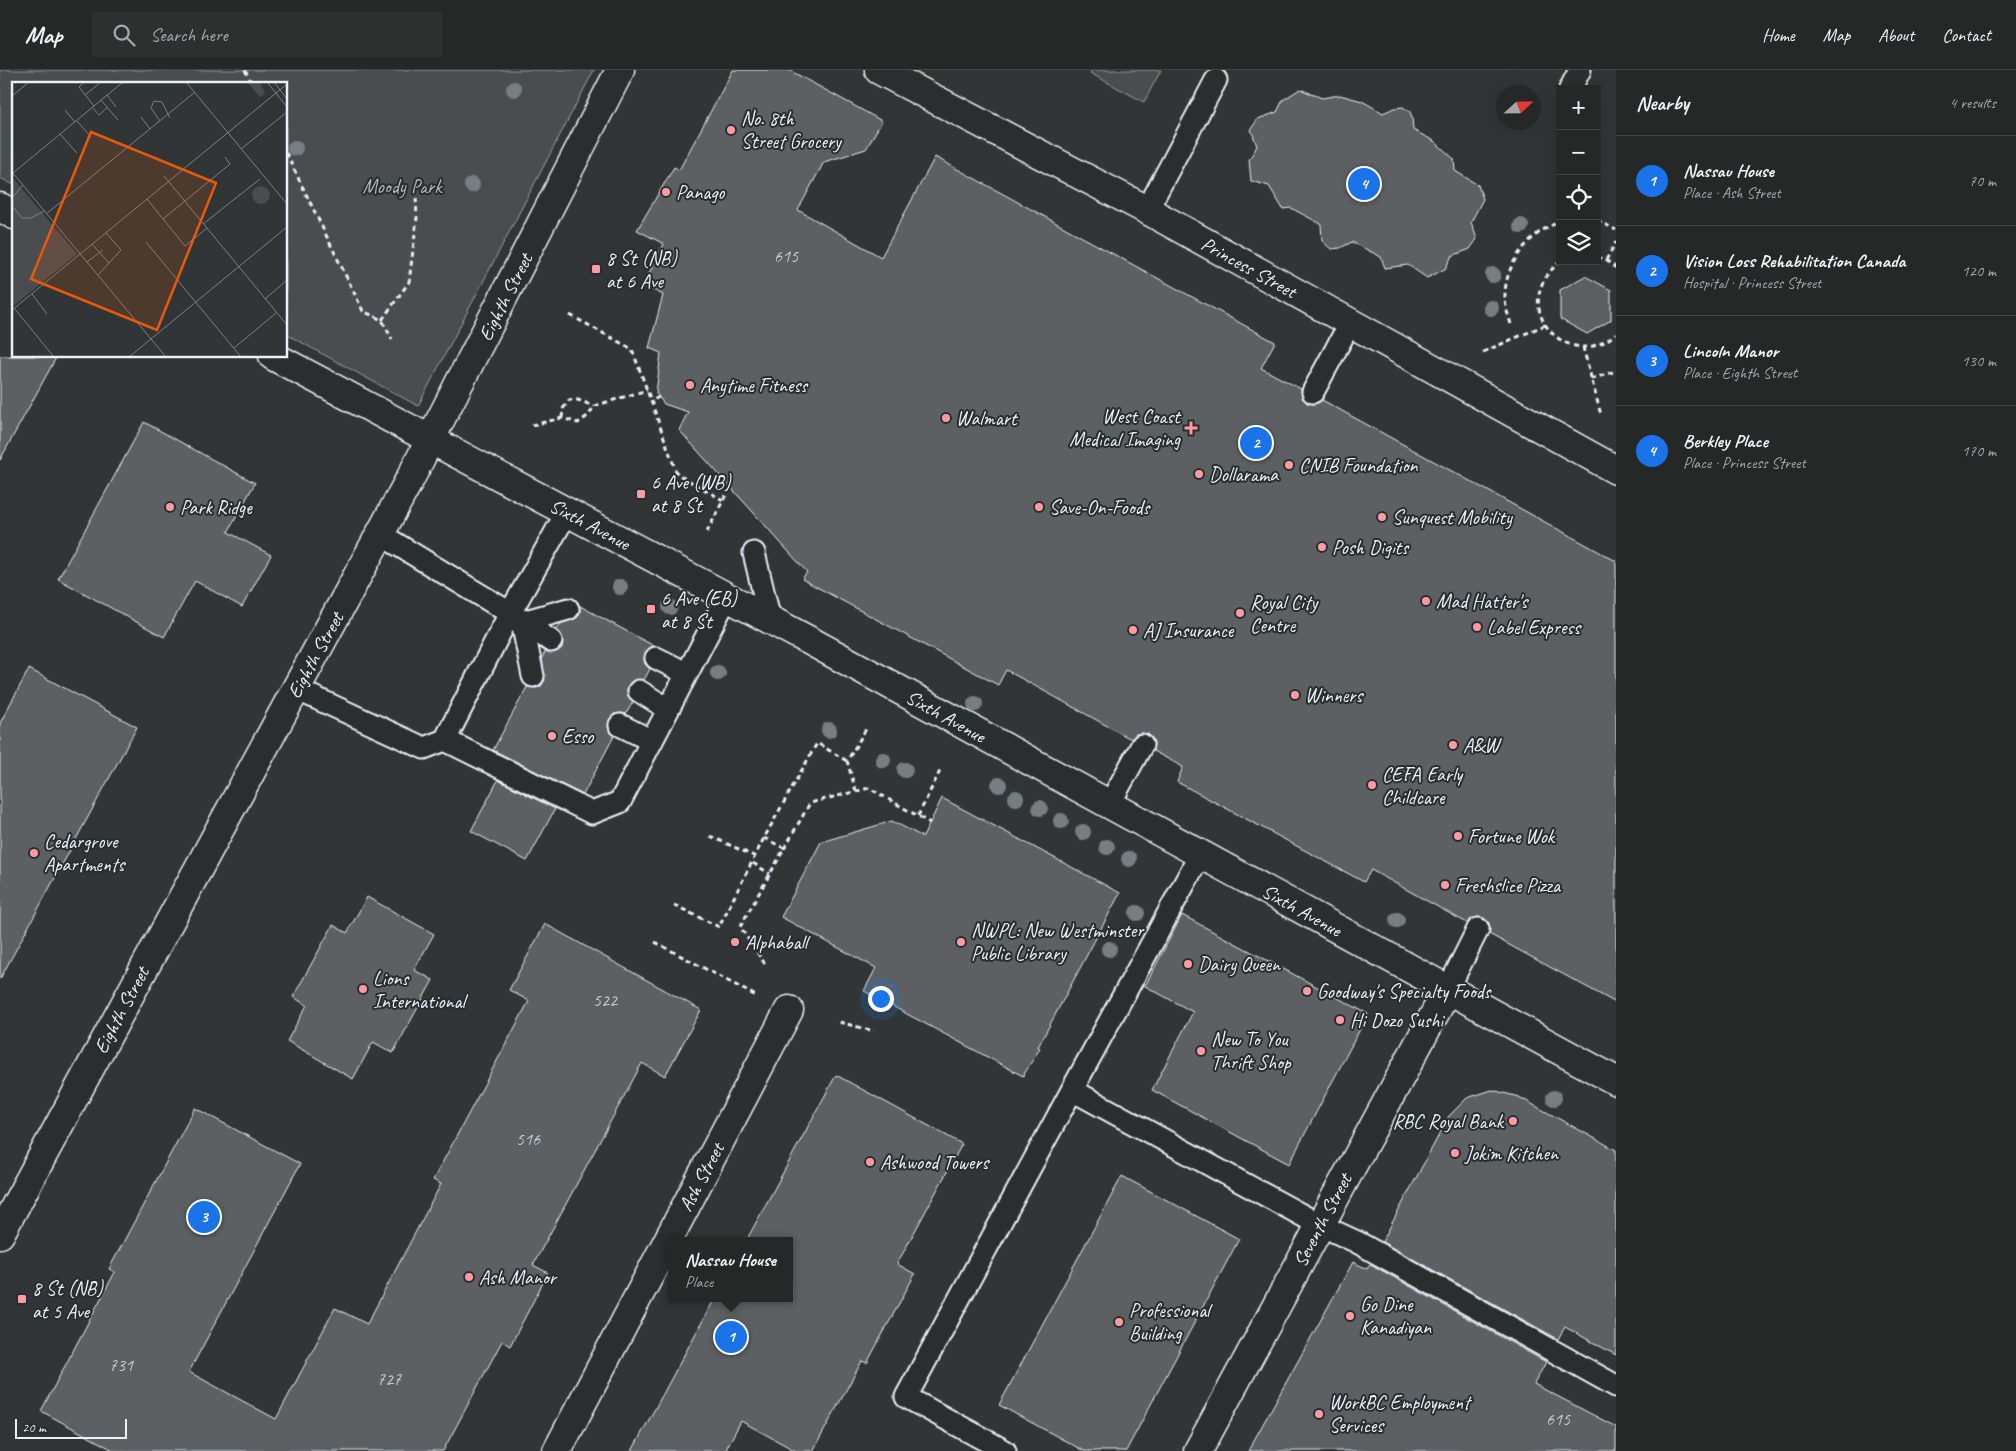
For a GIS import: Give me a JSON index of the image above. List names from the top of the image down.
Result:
{
  "streets": {
    "street": [
      "Princess Street",
      "Eighth Street",
      "Sixth Avenue",
      "Ash Street",
      "Seventh Street"
    ]
  },
  "crossings": [
    ["Eighth Street", "Sixth Avenue"],
    ["Sixth Avenue", "Seventh Street"]
  ],
  "parks": ["Moody Park"],
  "places": {
    "other": [
      "No. 8th Street Grocery",
      "Panago",
      "Anytime Fitness",
      "Walmart",
      "CNIB Foundation",
      "Dollarama",
      "Park Ridge",
      "Save-On-Foods",
      "Sunquest Mobility",
      "Posh Digits",
      "Mad Hatter's",
      "Royal City Centre",
      "Label Express",
      "AJ Insurance",
      "Winners",
      "Esso",
      "A&W",
      "CEFA Early Childcare",
      "Fortune Wok",
      "Cedargrove Apartments",
      "Freshslice Pizza",
      "Alphaball",
      "NWPL: New Westminster Public Library",
      "Dairy Queen",
      "Lions International",
      "Goodway's Specialty Foods",
      "Hi Dozo Sushi",
      "New To You Thrift Shop",
      "RBC Royal Bank",
      "Jokim Kitchen",
      "Ashwood Towers",
      "Ash Manor",
      "Go Dine Kanadiyan",
      "Professional Building",
      "WorkBC Employment Services"
    ],
    "transit": [
      "8 St (NB) at 6 Ave",
      "6 Ave (WB) at 8 St",
      "6 Ave (EB) at 8 St",
      "8 St (NB) at 5 Ave"
    ],
    "health": ["West Coast Medical Imaging"]
  },
  "house_numbers": [
    "615",
    "522",
    "516",
    "731",
    "727",
    "615"
  ],
  "scale_bar": "20 m",
  "north": "right",
  "page": {
    "header": "Map",
    "search": "Search here",
    "nav": [
      "Home",
      "Map",
      "About",
      "Contact"
    ],
    "heading": ["Nearby", "4 results"],
    "map_buttons": ["+", "−"],
    "list": [
      {
        "mark": "1",
        "name": "Nassau House",
        "note": "Place · Ash Street",
        "value": "70 m"
      },
      {
        "mark": "2",
        "name": "Vision Loss Rehabilitation Canada",
        "note": "Hospital · Princess Street",
        "value": "120 m"
      },
      {
        "mark": "3",
        "name": "Lincoln Manor",
        "note": "Place · Eighth Street",
        "value": "130 m"
      },
      {
        "mark": "4",
        "name": "Berkley Place",
        "note": "Place · Princess Street",
        "value": "170 m"
      }
    ],
    "pins": [
      "4",
      "2",
      "3",
      "1"
    ],
    "popup": ["Nassau House", "Place"],
    "scale": "20 m"
  }
}
